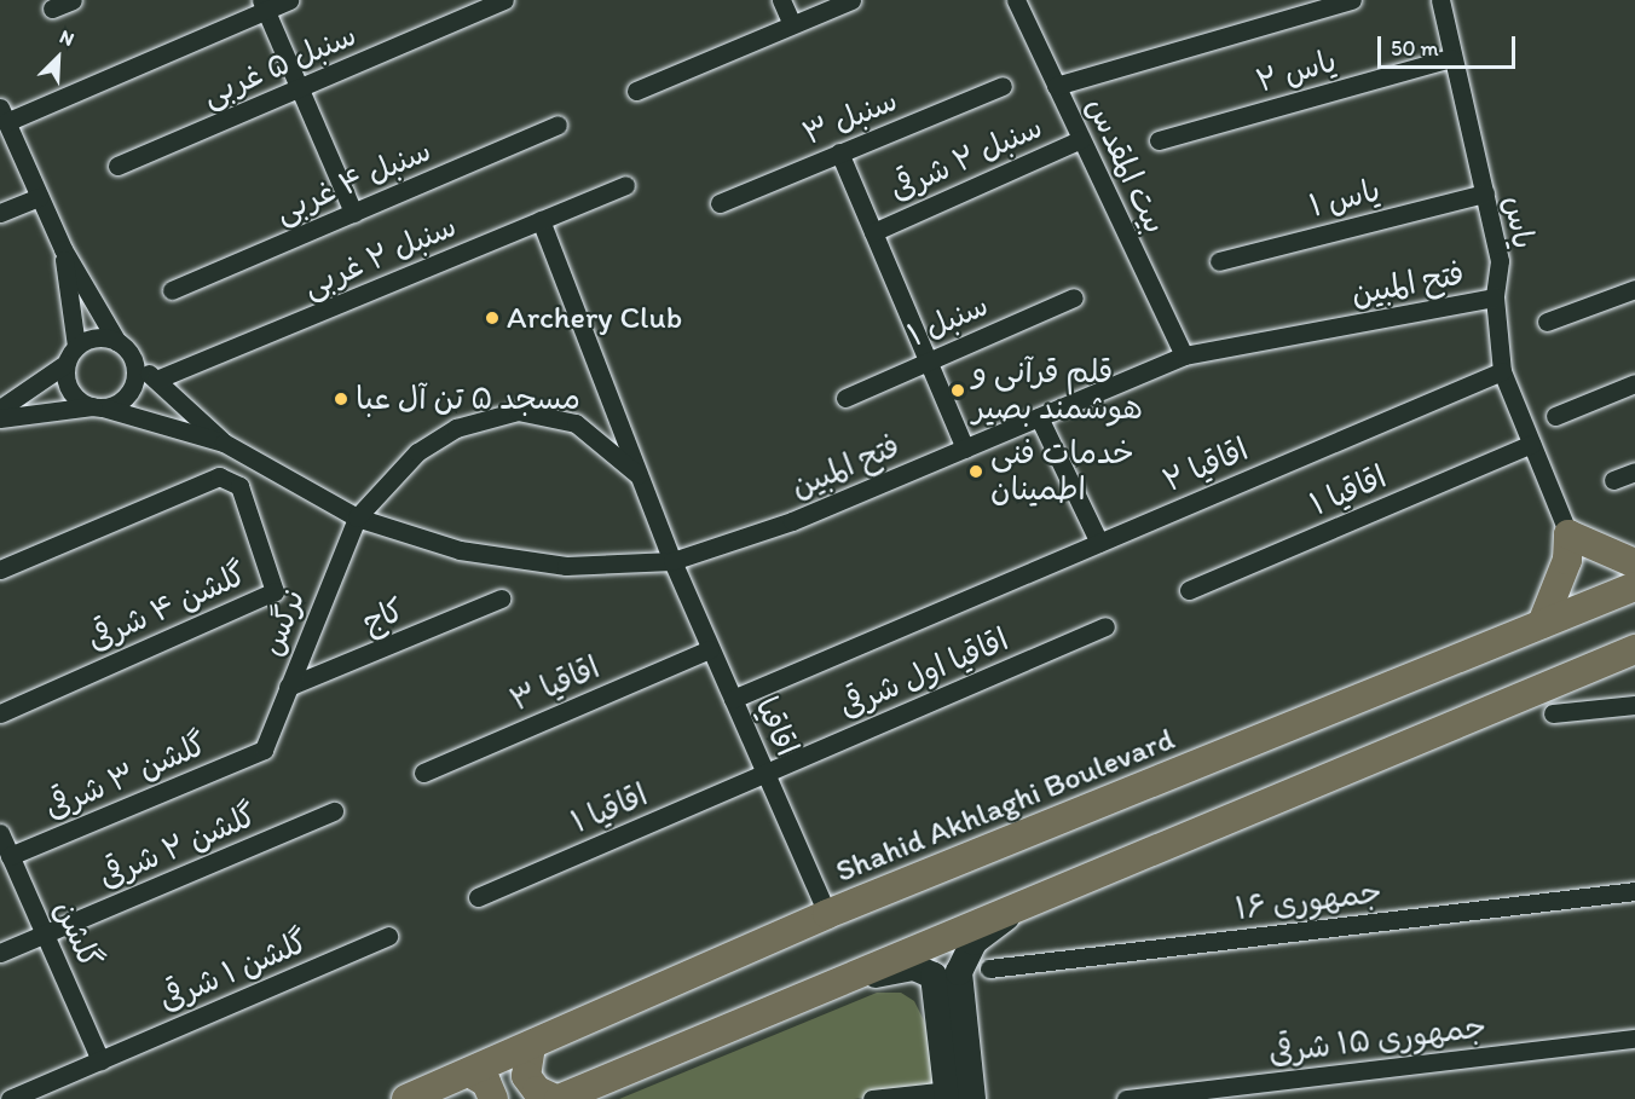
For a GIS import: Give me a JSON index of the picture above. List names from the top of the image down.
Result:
{
  "streets": {
    "main road": ["Shahid Akhlaghi Boulevard"],
    "street": [
      "سنبل ۵ غربی",
      "یاس ۲",
      "سنبل ۳",
      "سنبل ۲ شرقی",
      "بیت المقدس",
      "سنبل ۴ غربی",
      "یاس ۱",
      "یاس",
      "سنبل ۲ غربی",
      "فتح المبین",
      "سنبل ۱",
      "اقاقیا ۲",
      "اقاقیا ۱",
      "گلشن ۴ شرقی",
      "کاج",
      "نرگس",
      "اقاقیا اول شرقی",
      "اقاقیا ۳",
      "اقاقیا",
      "گلشن ۳ شرقی",
      "گلشن ۲ شرقی",
      "جمهوری ۱۶",
      "گلشن",
      "گلشن ۱ شرقی",
      "جمهوری ۱۵ شرقی"
    ]
  },
  "crossings": [
    ["یاس ۲", "یاس"],
    ["سنبل ۲ شرقی", "بیت المقدس"],
    ["بیت المقدس", "فتح المبین"],
    ["یاس ۱", "یاس"],
    ["یاس", "فتح المبین"],
    ["یاس", "اقاقیا ۲"],
    ["یاس", "اقاقیا ۱"],
    ["سنبل ۲ غربی", "اقاقیا"],
    ["فتح المبین", "نرگس"],
    ["فتح المبین", "اقاقیا"],
    ["اقاقیا ۲", "اقاقیا"],
    ["اقاقیا ۱", "اقاقیا اول شرقی"],
    ["اقاقیا ۱", "اقاقیا"],
    ["کاج", "نرگس"],
    ["نرگس", "گلشن ۳ شرقی"],
    ["اقاقیا اول شرقی", "اقاقیا"],
    ["اقاقیا ۳", "اقاقیا"],
    ["اقاقیا", "Shahid Akhlaghi Boulevard"],
    ["گلشن ۳ شرقی", "گلشن"],
    ["گلشن ۲ شرقی", "گلشن"],
    ["گلشن", "گلشن ۱ شرقی"]
  ],
  "places": [
    "Archery Club",
    "قلم قرآنی و هوشمند بصیر",
    "مسجد ۵ تن آل عبا",
    "خدمات فنی اطمینان"
  ],
  "scale_bar": "50 m",
  "north": "top right"
}
